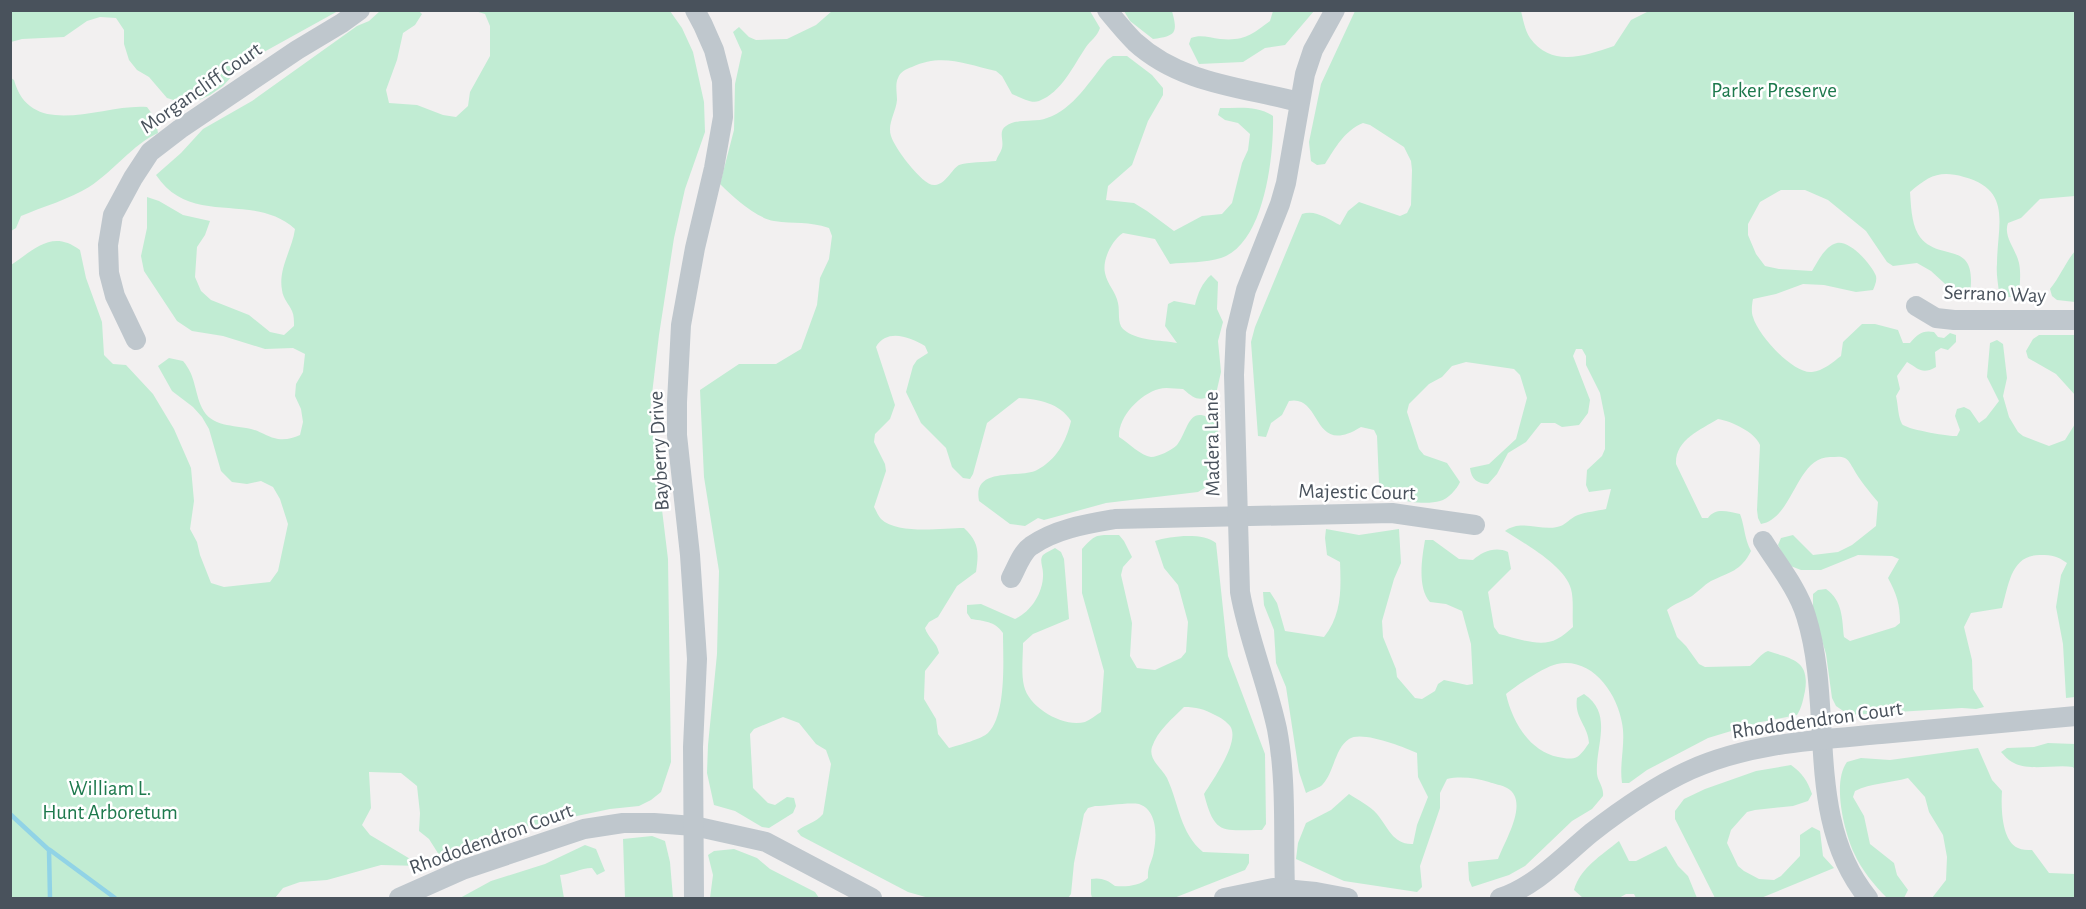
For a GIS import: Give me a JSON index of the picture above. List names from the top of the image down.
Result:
{
  "streets": {
    "street": [
      "Morgancliff Court",
      "Serrano Way",
      "Madera Lane",
      "Bayberry Drive",
      "Majestic Court",
      "Rhododendron Court"
    ]
  },
  "crossings": [
    ["Madera Lane", "Majestic Court"],
    ["Bayberry Drive", "Rhododendron Court"]
  ],
  "parks": ["Parker Preserve", "William L. Hunt Arboretum"]
}
